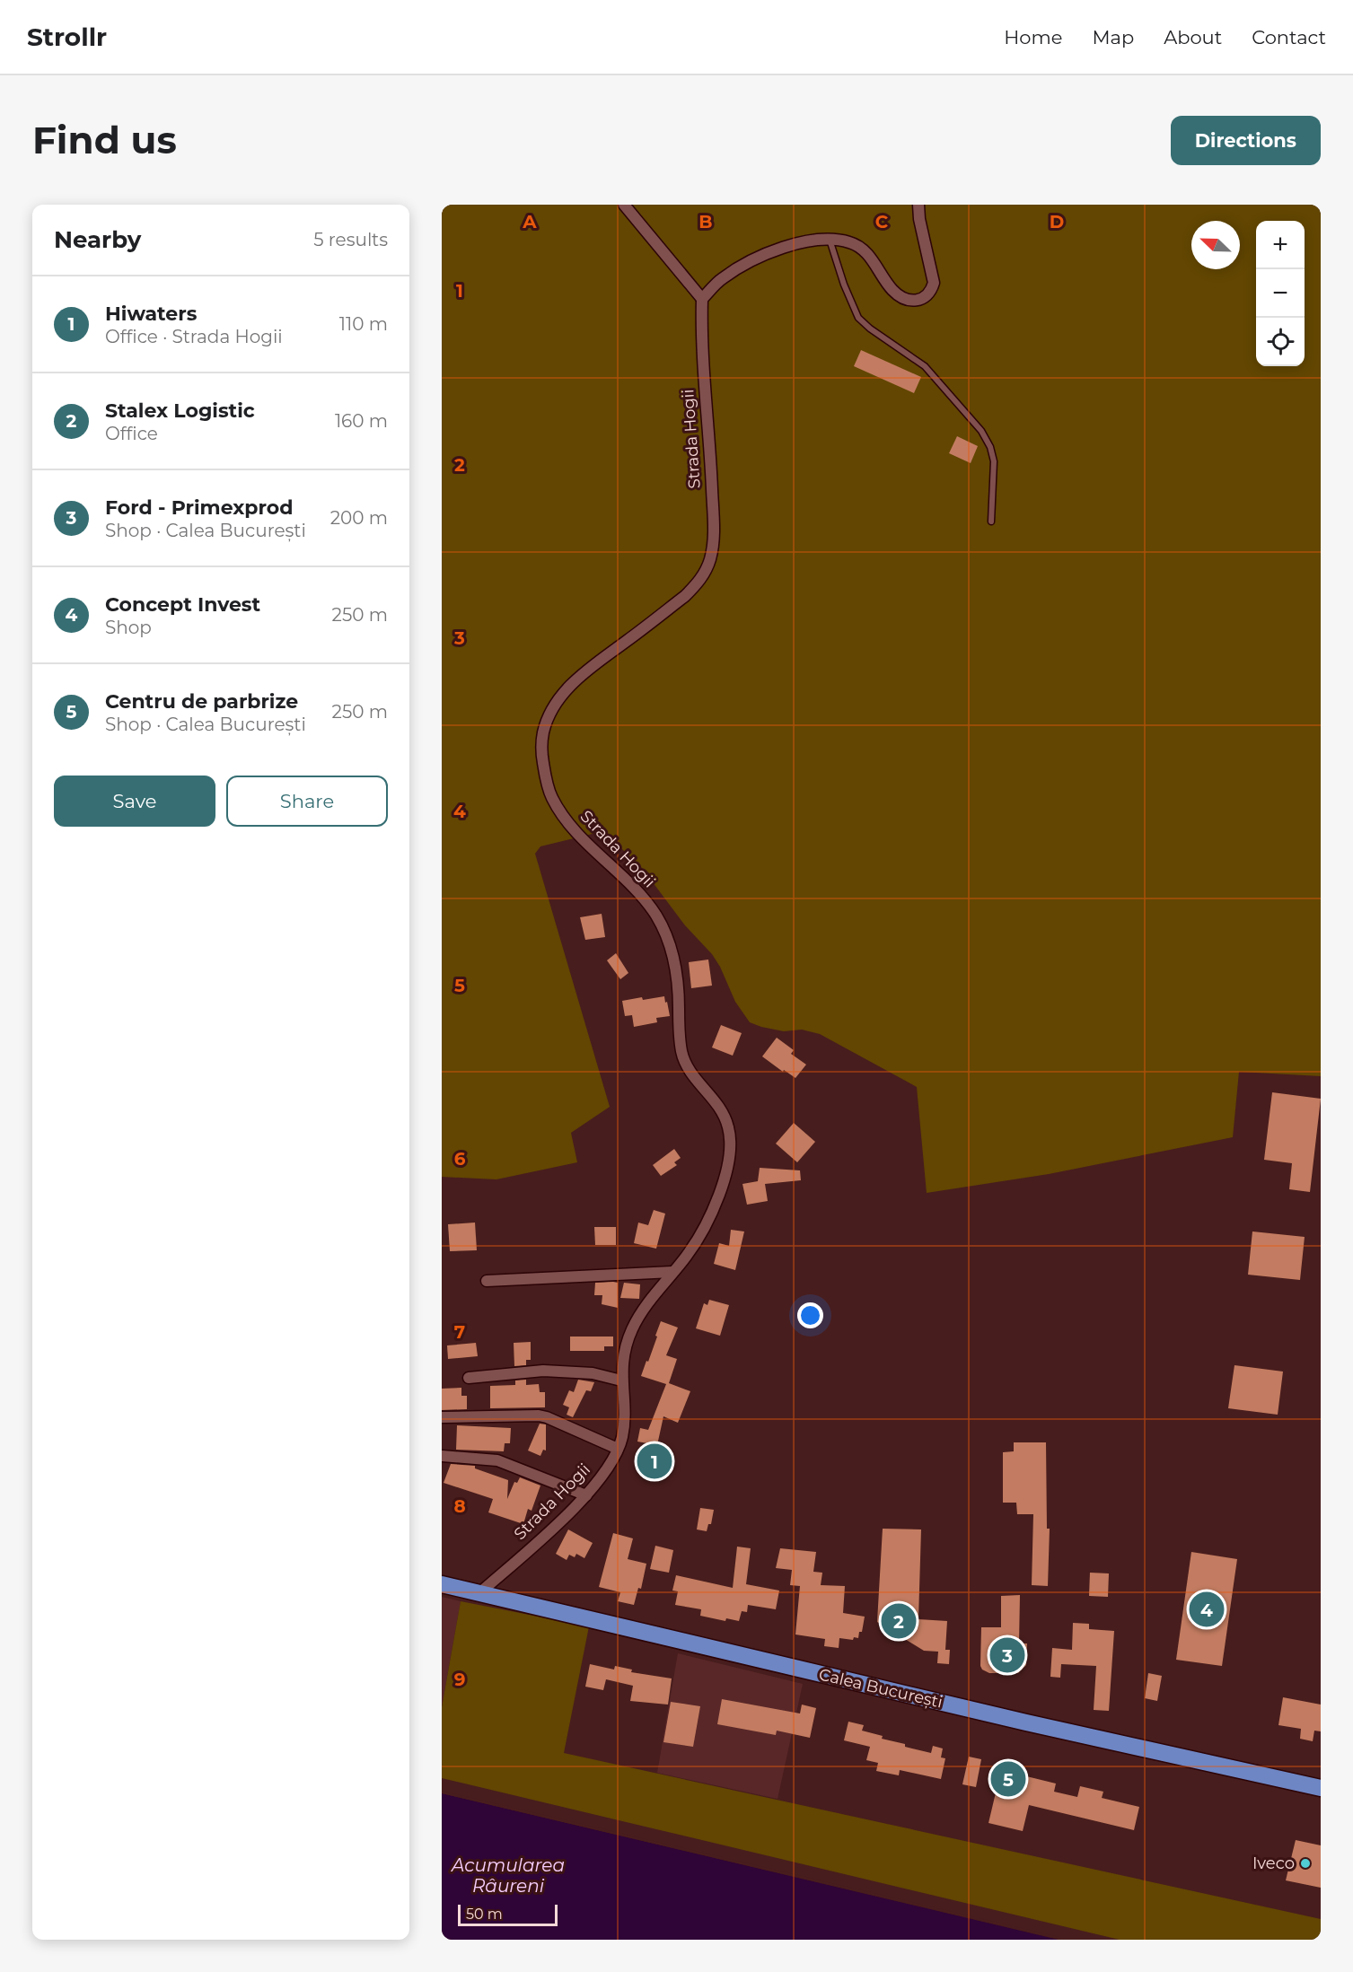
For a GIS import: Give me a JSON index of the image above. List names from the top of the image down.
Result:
{
  "streets": {
    "highway": ["Calea București"],
    "street": ["Strada Hogii"]
  },
  "crossings": [
    ["Strada Hogii", "Calea București"]
  ],
  "water": ["Acumularea Râureni"],
  "places": ["Iveco"],
  "scale_bar": "50 m",
  "north": "top left",
  "page": {
    "header": "Strollr",
    "nav": [
      "Home",
      "Map",
      "About",
      "Contact"
    ],
    "buttons": [
      "Directions",
      ["Save", "Share"]
    ],
    "title": "Find us",
    "heading": ["Nearby", "5 results"],
    "map_buttons": ["+", "−"],
    "list": [
      {
        "mark": "1",
        "name": "Hiwaters",
        "note": "Office · Strada Hogii",
        "value": "110 m"
      },
      {
        "mark": "2",
        "name": "Stalex Logistic",
        "note": "Office",
        "value": "160 m"
      },
      {
        "mark": "3",
        "name": "Ford - Primexprod",
        "note": "Shop · Calea București",
        "value": "200 m"
      },
      {
        "mark": "4",
        "name": "Concept Invest",
        "note": "Shop",
        "value": "250 m"
      },
      {
        "mark": "5",
        "name": "Centru de parbrize",
        "note": "Shop · Calea București",
        "value": "250 m"
      }
    ],
    "pins": [
      "1",
      "4",
      "2",
      "3",
      "5"
    ],
    "scale": "50 m"
  },
  "grid": {
    "columns": [
      "A",
      "B",
      "C",
      "D"
    ],
    "rows": [
      "1",
      "2",
      "3",
      "4",
      "5",
      "6",
      "7",
      "8",
      "9"
    ]
  }
}
